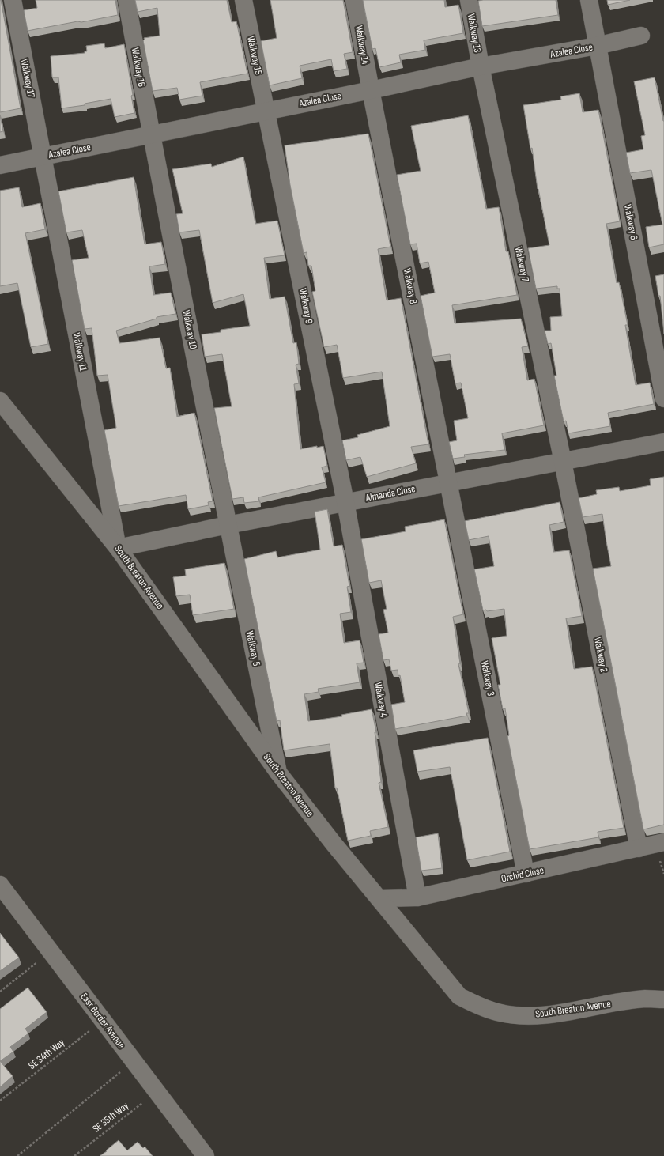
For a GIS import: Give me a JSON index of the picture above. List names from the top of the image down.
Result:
{
  "streets": {
    "street": [
      "Walkway 13",
      "Walkway 14",
      "Azalea Close",
      "Walkway 15",
      "Walkway 16",
      "Walkway 17",
      "Walkway 6",
      "Walkway 7",
      "Walkway 8",
      "Walkway 9",
      "Walkway 10",
      "Walkway 11",
      "Almanda Close",
      "South Breaton Avenue",
      "Walkway 5",
      "Walkway 2",
      "Walkway 3",
      "Walkway 4",
      "Orchid Close",
      "East Border Avenue"
    ],
    "path": ["SE 34th Way", "SE 35th Way"]
  },
  "crossings": [
    ["Walkway 13", "Azalea Close"],
    ["Walkway 13", "Walkway 7"],
    ["Walkway 14", "Azalea Close"],
    ["Walkway 14", "Walkway 8"],
    ["Azalea Close", "Walkway 15"],
    ["Azalea Close", "Walkway 16"],
    ["Azalea Close", "Walkway 17"],
    ["Azalea Close", "Walkway 6"],
    ["Azalea Close", "Walkway 7"],
    ["Azalea Close", "Walkway 8"],
    ["Azalea Close", "Walkway 9"],
    ["Azalea Close", "Walkway 10"],
    ["Azalea Close", "Walkway 11"],
    ["Walkway 15", "Walkway 9"],
    ["Walkway 16", "Walkway 10"],
    ["Walkway 17", "Walkway 11"],
    ["Walkway 7", "Almanda Close"],
    ["Walkway 7", "Walkway 2"],
    ["Walkway 8", "Almanda Close"],
    ["Walkway 8", "Walkway 3"],
    ["Walkway 9", "Almanda Close"],
    ["Walkway 9", "Walkway 4"],
    ["Walkway 10", "Almanda Close"],
    ["Walkway 10", "Walkway 5"],
    ["Walkway 11", "Almanda Close"],
    ["Walkway 11", "South Breaton Avenue"],
    ["Almanda Close", "South Breaton Avenue"],
    ["Almanda Close", "Walkway 5"],
    ["Almanda Close", "Walkway 2"],
    ["Almanda Close", "Walkway 3"],
    ["Almanda Close", "Walkway 4"],
    ["South Breaton Avenue", "Walkway 5"],
    ["South Breaton Avenue", "Orchid Close"],
    ["Walkway 2", "Orchid Close"],
    ["Walkway 3", "Orchid Close"],
    ["Walkway 4", "Orchid Close"],
    ["East Border Avenue", "SE 34th Way"],
    ["East Border Avenue", "SE 35th Way"]
  ]
}
